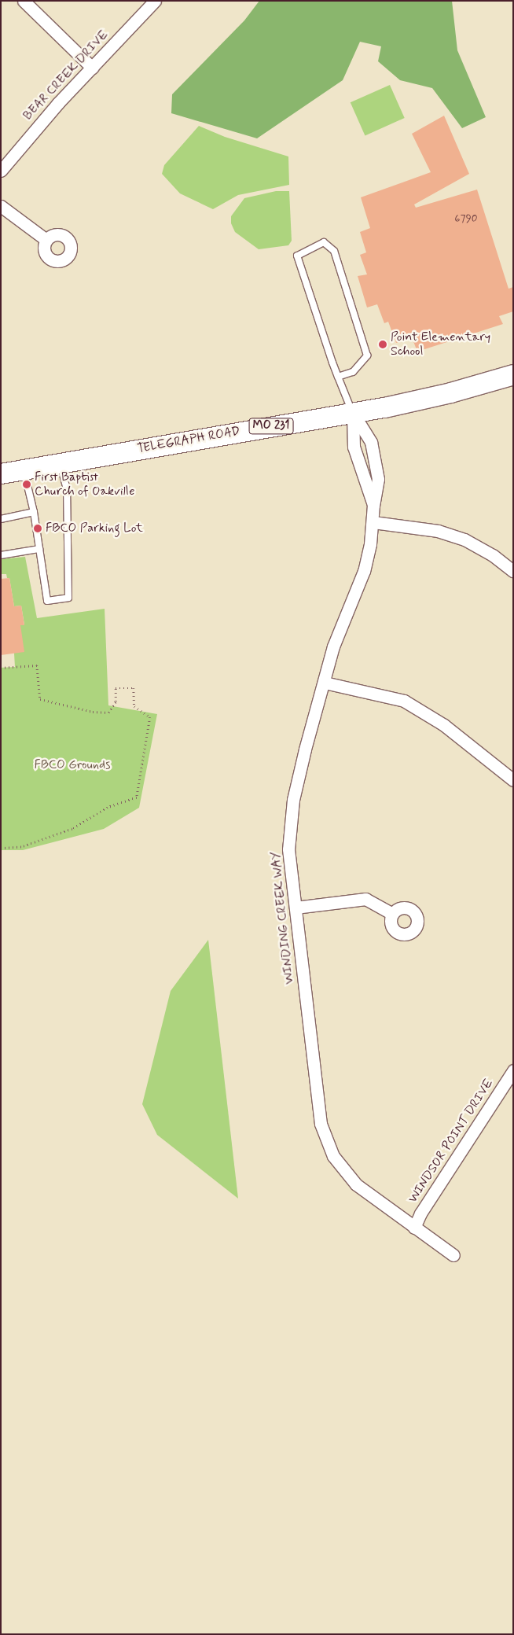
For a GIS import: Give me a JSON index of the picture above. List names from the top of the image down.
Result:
{
  "streets": {
    "main road": ["MO 231", "TELEGRAPH ROAD"],
    "street": ["BEAR CREEK DRIVE", "WINDING CREEK WAY", "WINDSOR POINT DRIVE"]
  },
  "crossings": [
    ["TELEGRAPH ROAD", "WINDING CREEK WAY"],
    ["WINDING CREEK WAY", "WINDSOR POINT DRIVE"]
  ],
  "parks": ["FBCO Grounds"],
  "places": ["Point Elementary School", "First Baptist Church of Oakville", "FBCO Parking Lot"],
  "house_numbers": ["6790"]
}
